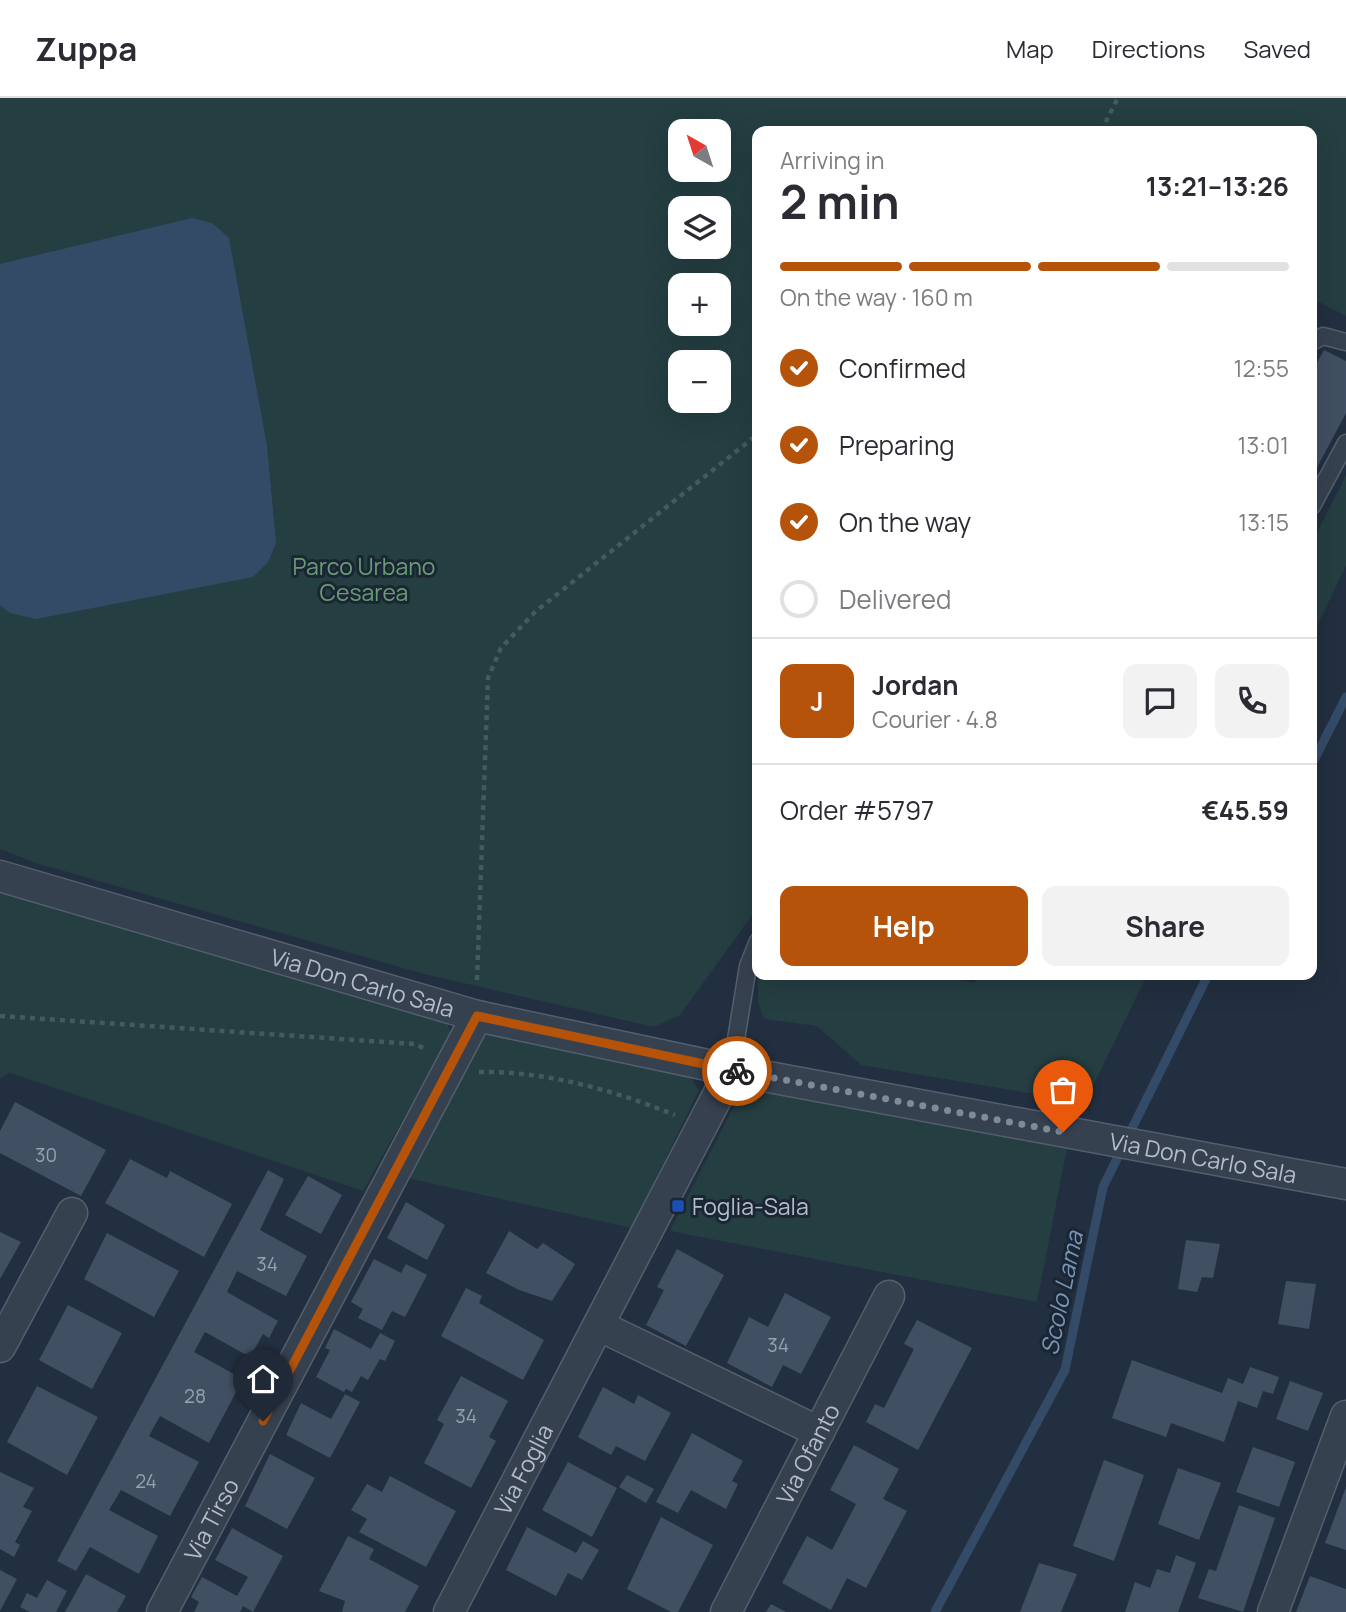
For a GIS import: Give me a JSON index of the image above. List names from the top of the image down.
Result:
{
  "streets": {
    "street": [
      "Via Don Carlo Sala",
      "Via Ofanto",
      "Via Foglia",
      "Via Tirso"
    ]
  },
  "crossings": [
    ["Via Don Carlo Sala", "Via Foglia"],
    ["Via Don Carlo Sala", "Via Tirso"]
  ],
  "water": ["Scolo Lama"],
  "parks": ["Parco Urbano Cesarea"],
  "places": {
    "transit": ["Foglia-Sala"]
  },
  "house_numbers": [
    "30",
    "34",
    "34",
    "28",
    "34",
    "24"
  ],
  "north": "top left",
  "page": {
    "header": "Zuppa",
    "nav": ["Map", "Directions", "Saved"],
    "map_buttons": ["+", "−"],
    "heading": ["2 min", "Arriving in", "13:21–13:26"],
    "panel": [
      "Jordan",
      "Courier · 4.8",
      "Order #5797",
      "€45.59"
    ],
    "bar": "On the way · 160 m",
    "list": [
      ["Confirmed", "12:55"],
      ["Preparing", "13:01"],
      ["On the way", "13:15"],
      "Delivered"
    ],
    "round": "J",
    "buttons": ["Help", "Share"]
  }
}
